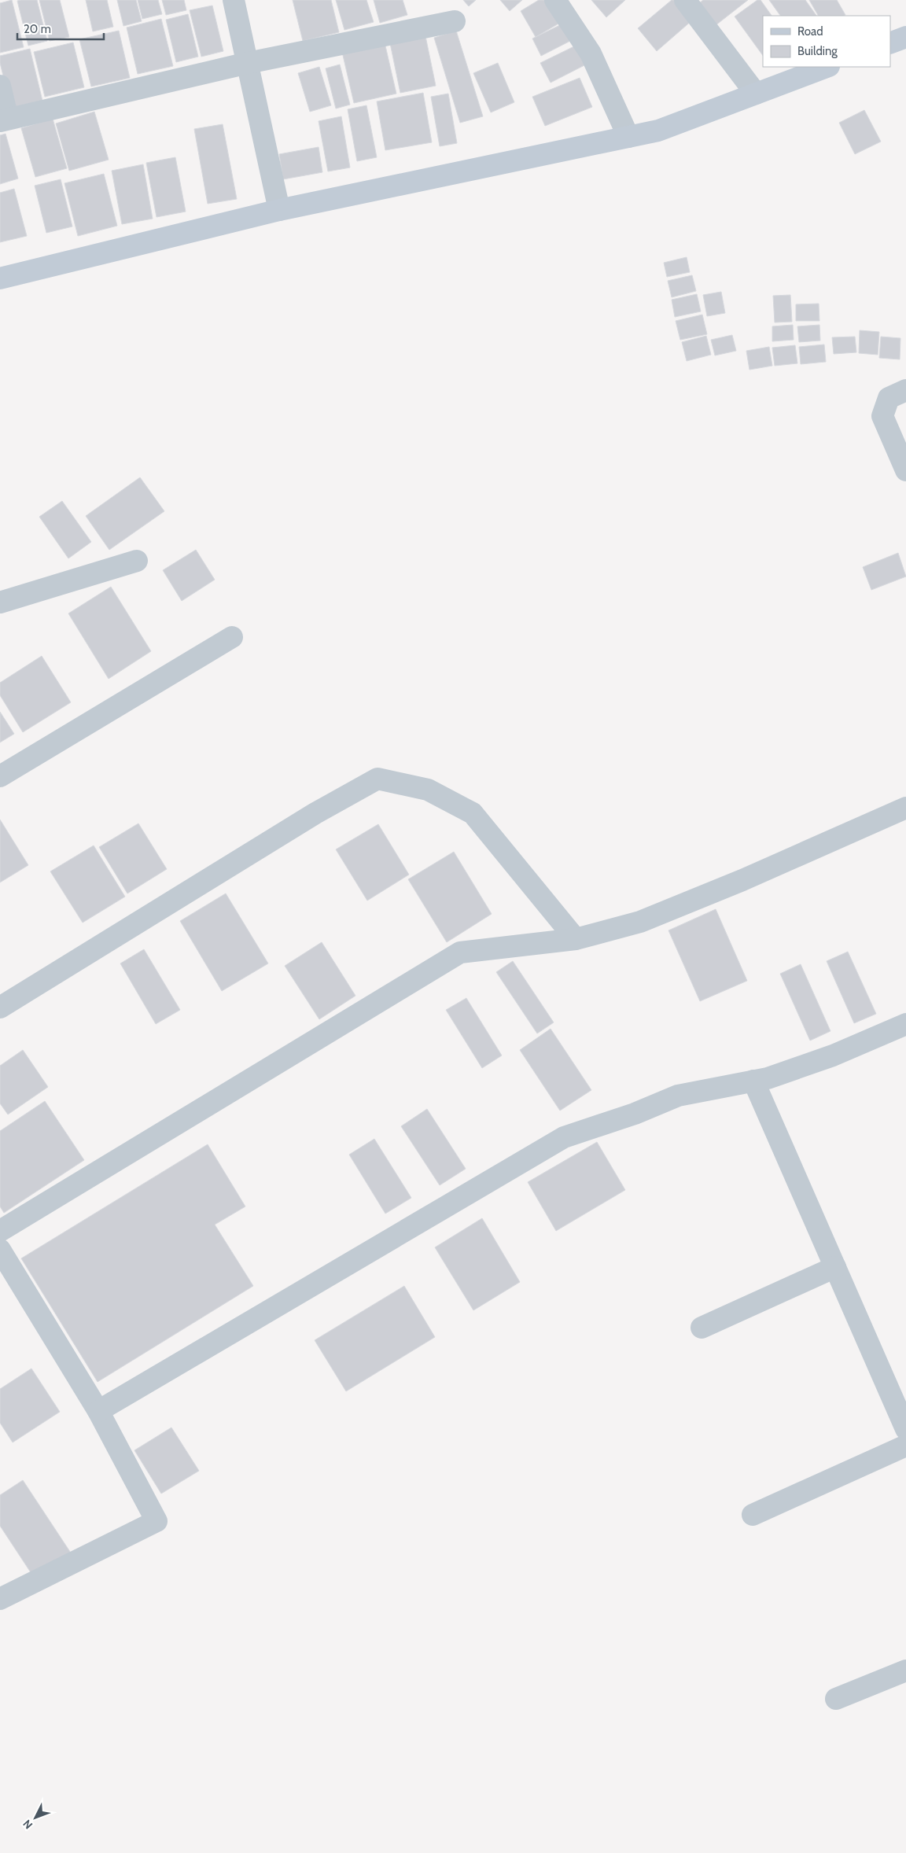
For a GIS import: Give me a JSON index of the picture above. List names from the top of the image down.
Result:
{
  "legend": ["Road", "Building"],
  "scale_bar": "20 m",
  "north": "bottom left"
}
